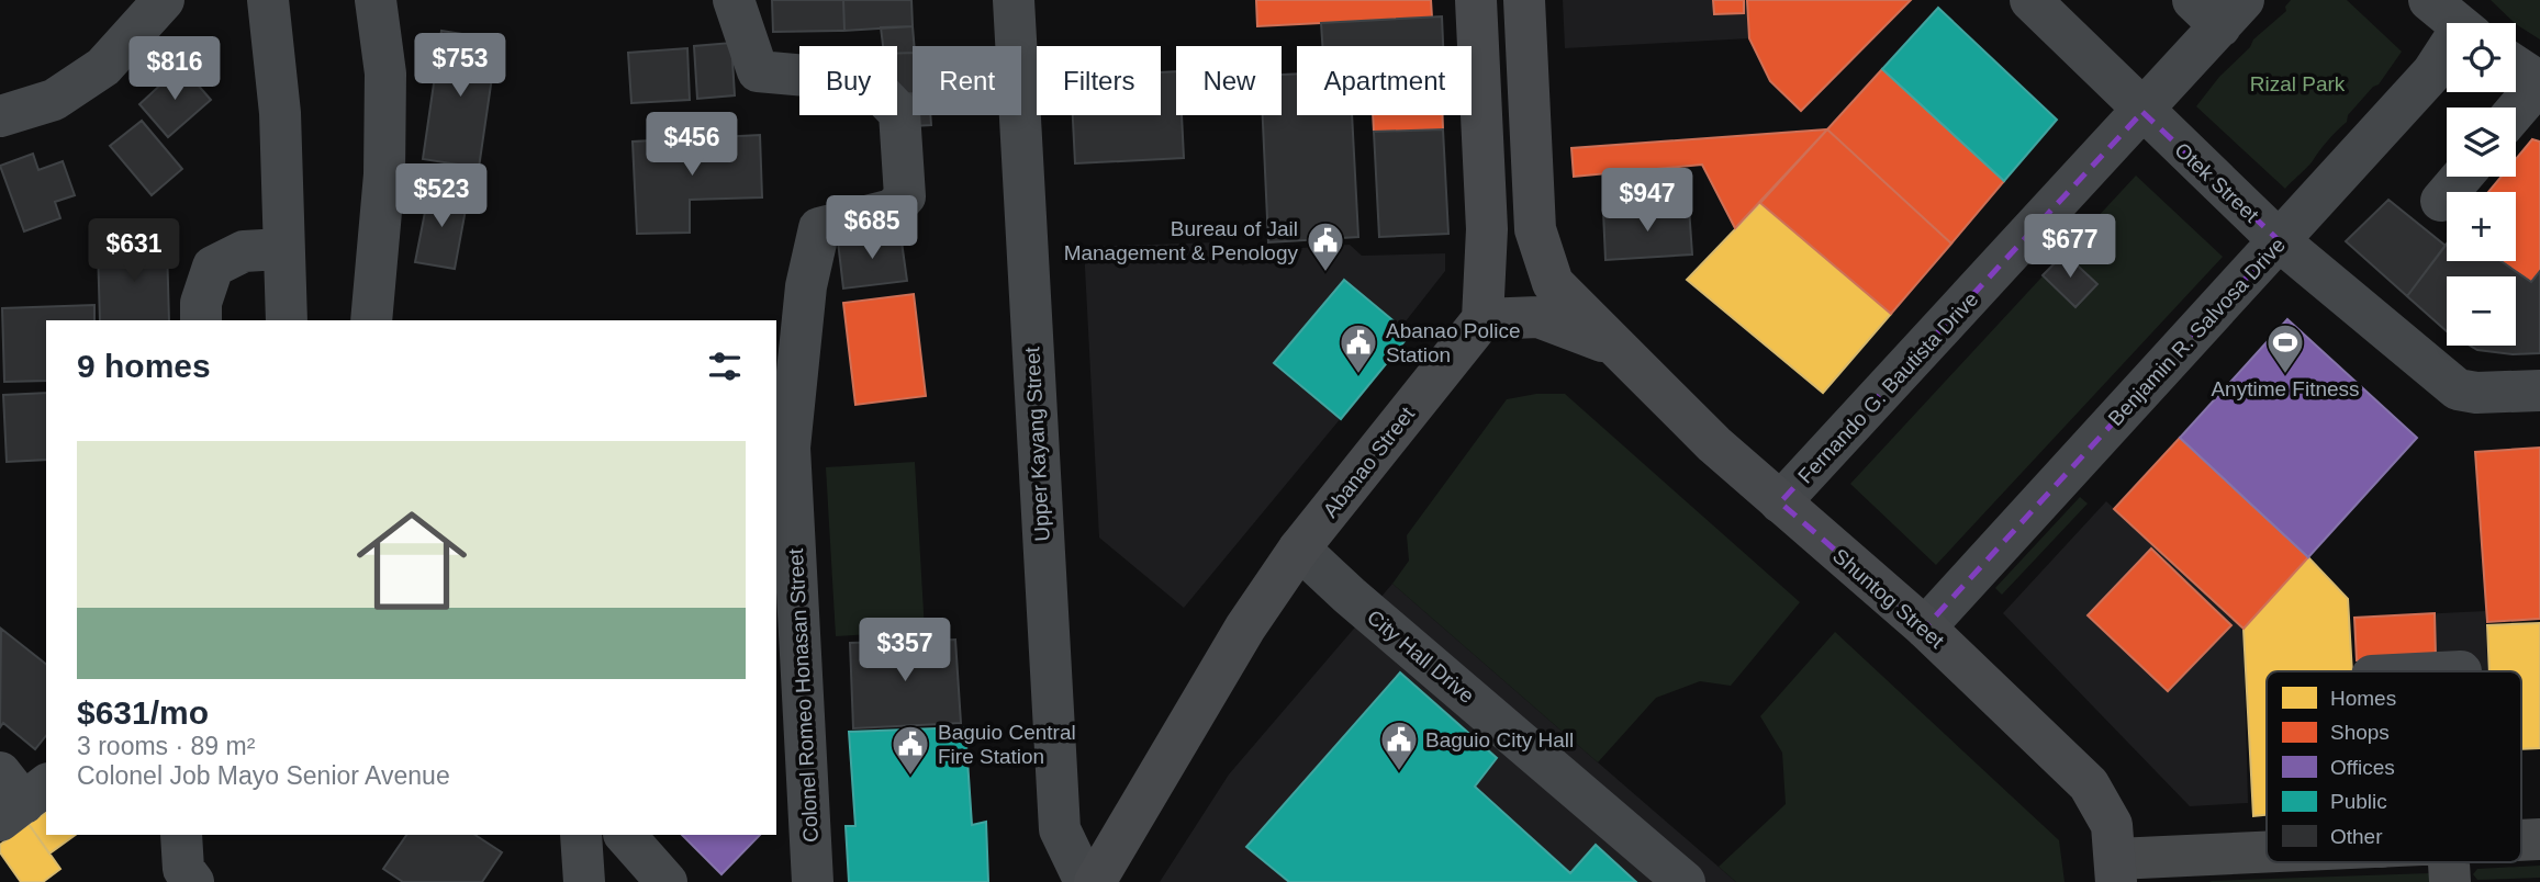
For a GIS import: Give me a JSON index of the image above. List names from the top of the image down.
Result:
{
  "streets": {
    "highway": ["Abanao Street", "Shuntog Street"],
    "street": [
      "Otek Street",
      "Benjamin R. Salvosa Drive",
      "Fernando G. Bautista Drive",
      "Upper Kayang Street",
      "City Hall Drive",
      "Colonel Romeo Honasan Street"
    ]
  },
  "crossings": [
    ["Otek Street", "Benjamin R. Salvosa Drive"],
    ["Otek Street", "Fernando G. Bautista Drive"],
    ["Benjamin R. Salvosa Drive", "Shuntog Street"],
    ["Fernando G. Bautista Drive", "Shuntog Street"],
    ["Abanao Street", "Shuntog Street"],
    ["Abanao Street", "City Hall Drive"]
  ],
  "parks": ["Rizal Park"],
  "places": {
    "public building": [
      "Bureau of Jail Management & Penology",
      "Abanao Police Station",
      "Baguio City Hall",
      "Baguio Central Fire Station"
    ],
    "sports": ["Anytime Fitness"]
  },
  "legend": [
    "Homes",
    "Shops",
    "Offices",
    "Public",
    "Other"
  ],
  "page": {
    "map_buttons": ["+", "−"],
    "price": [
      "$753",
      "$816",
      "$456",
      "$523",
      "$947",
      "$685",
      "$677",
      "$631",
      "$357"
    ],
    "chip": [
      "Buy",
      "Rent",
      "Filters",
      "New",
      "Apartment"
    ],
    "heading": "9 homes",
    "list": [
      {
        "name": "$631/mo",
        "note": "3 rooms · 89 m² · Colonel Job Mayo Senior Avenue"
      }
    ]
  }
}
